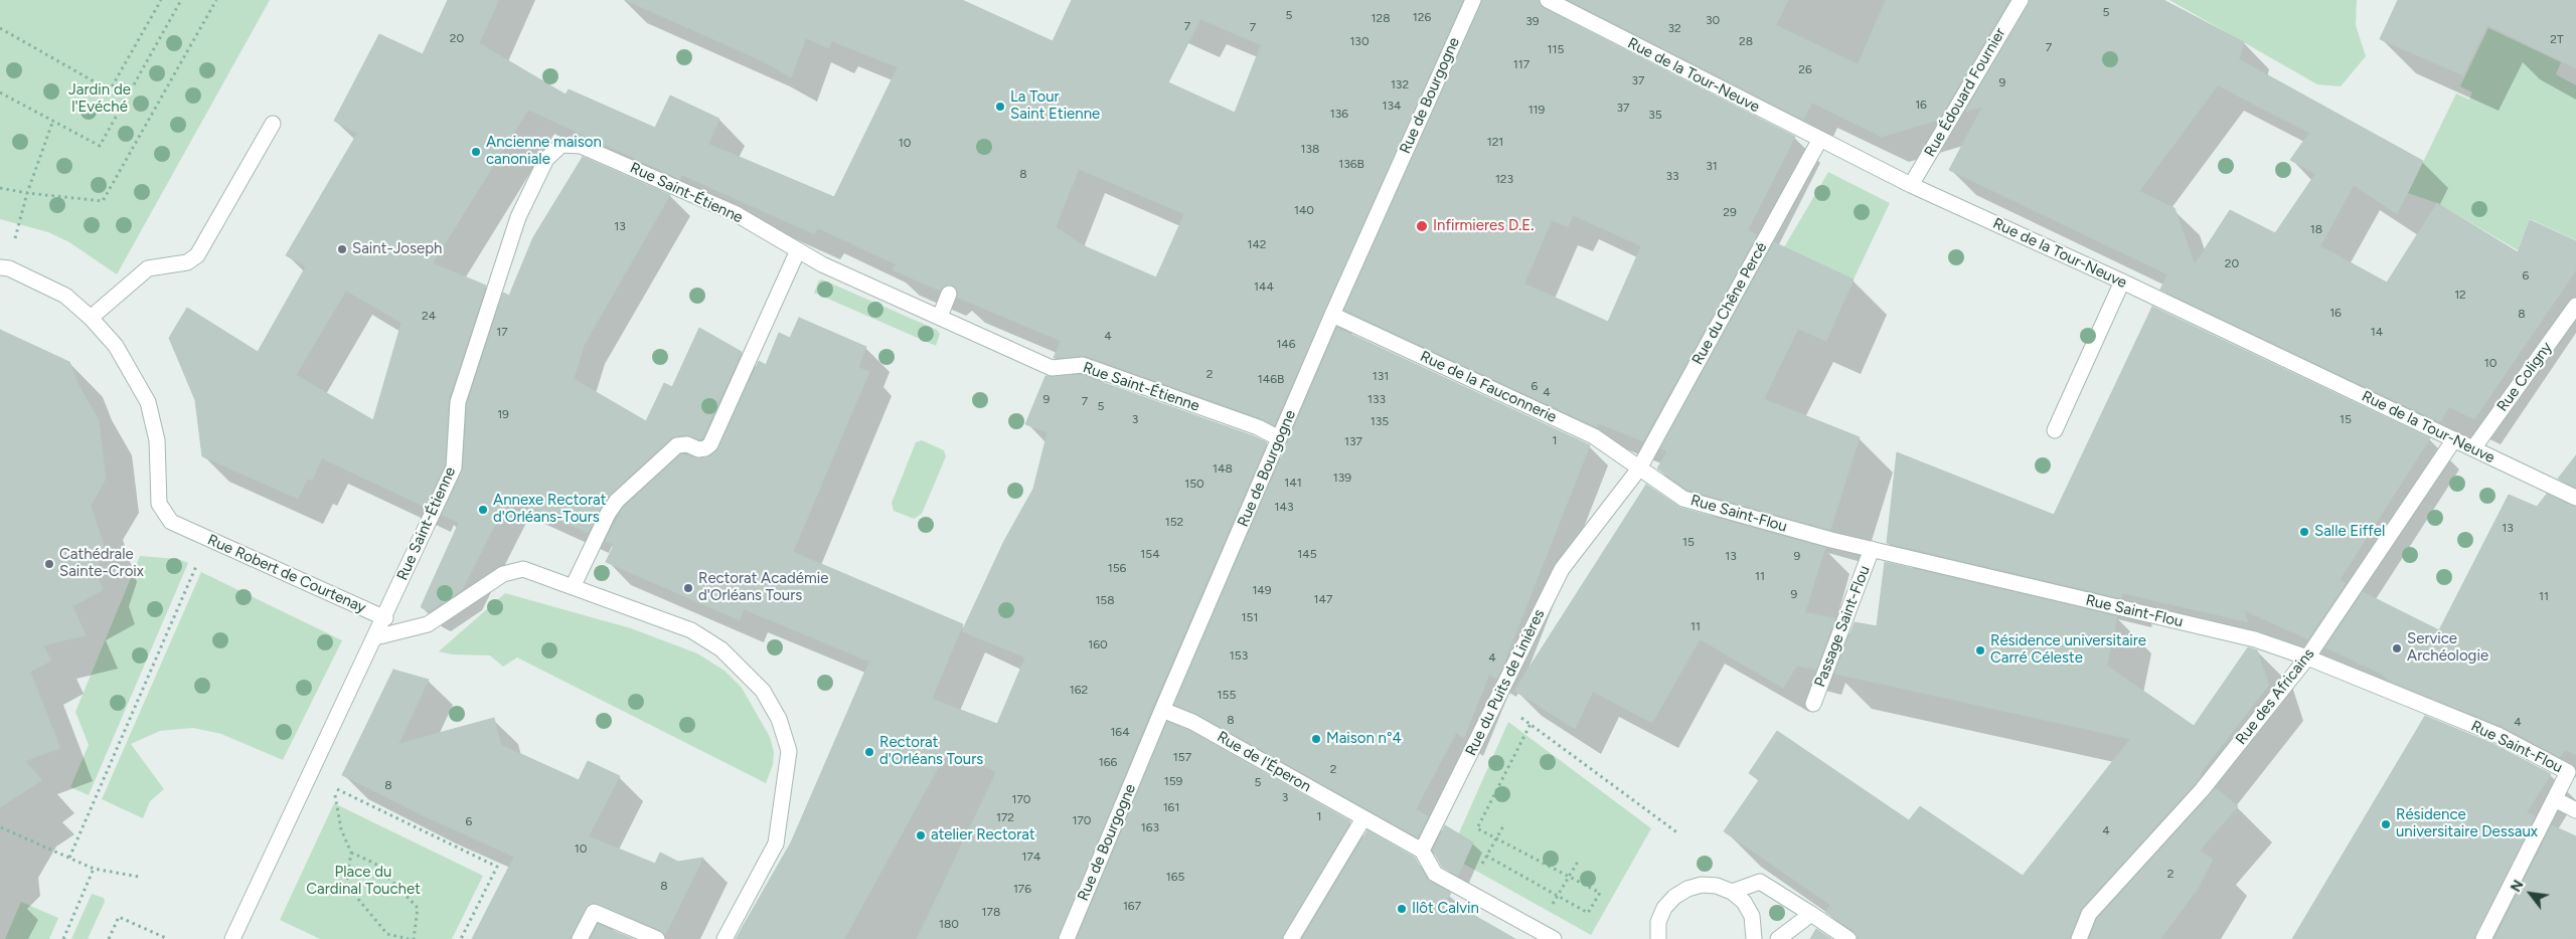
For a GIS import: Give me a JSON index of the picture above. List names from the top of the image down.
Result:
{
  "streets": {
    "street": [
      "Rue de la Tour-Neuve",
      "Rue Édouard Fournier",
      "Rue de Bourgogne",
      "Rue Saint-Étienne",
      "Rue du Chêne Percé",
      "Rue Coligny",
      "Rue de la Fauconnerie",
      "Rue Saint-Flou",
      "Rue Robert de Courtenay",
      "Passage Saint-Flou",
      "Rue du Puits de Linières",
      "Rue des Africains",
      "Rue de l'Éperon"
    ]
  },
  "crossings": [
    ["Rue de la Tour-Neuve", "Rue Édouard Fournier"],
    ["Rue de la Tour-Neuve", "Rue du Chêne Percé"],
    ["Rue de la Tour-Neuve", "Rue Coligny"],
    ["Rue de la Tour-Neuve", "Rue des Africains"],
    ["Rue de Bourgogne", "Rue Saint-Étienne"],
    ["Rue de Bourgogne", "Rue de la Fauconnerie"],
    ["Rue de Bourgogne", "Rue de l'Éperon"],
    ["Rue Saint-Étienne", "Rue Robert de Courtenay"],
    ["Rue du Chêne Percé", "Rue de la Fauconnerie"],
    ["Rue du Chêne Percé", "Rue Saint-Flou"],
    ["Rue du Chêne Percé", "Rue du Puits de Linières"],
    ["Rue de la Fauconnerie", "Rue Saint-Flou"],
    ["Rue de la Fauconnerie", "Rue du Puits de Linières"],
    ["Rue Saint-Flou", "Passage Saint-Flou"],
    ["Rue Saint-Flou", "Rue du Puits de Linières"],
    ["Rue Saint-Flou", "Rue des Africains"]
  ],
  "parks": ["Jardin de l'Evéché", "Place du Cardinal Touchet"],
  "places": [
    "La Tour Saint Etienne",
    "Ancienne maison canoniale",
    "Infirmieres D.E.",
    "Saint-Joseph",
    "Annexe Rectorat d'Orléans-Tours",
    "Salle Eiffel",
    "Cathédrale Sainte-Croix",
    "Rectorat Académie d'Orléans Tours",
    "Service Archéologie",
    "Résidence universitaire Carré Céleste",
    "Maison n°4",
    "Rectorat d'Orléans Tours",
    "Résidence universitaire Dessaux",
    "atelier Rectorat",
    "Ilôt Calvin"
  ],
  "house_numbers": [
    "5",
    "5",
    "126",
    "128",
    "30",
    "39",
    "7",
    "7",
    "32",
    "20",
    "2T",
    "130",
    "28",
    "7",
    "115",
    "117",
    "26",
    "37",
    "9",
    "132",
    "16",
    "134",
    "37",
    "119",
    "136",
    "35",
    "121",
    "10",
    "138",
    "136B",
    "31",
    "8",
    "33",
    "123",
    "140",
    "29",
    "13",
    "18",
    "142",
    "20",
    "6",
    "144",
    "12",
    "16",
    "8",
    "24",
    "17",
    "14",
    "4",
    "146",
    "10",
    "2",
    "131",
    "146B",
    "6",
    "4",
    "9",
    "133",
    "7",
    "5",
    "19",
    "3",
    "15",
    "135",
    "1",
    "137",
    "148",
    "139",
    "141",
    "150",
    "143",
    "152",
    "13",
    "15",
    "154",
    "145",
    "13",
    "9",
    "156",
    "11",
    "149",
    "9",
    "11",
    "147",
    "158",
    "151",
    "11",
    "160",
    "153",
    "4",
    "162",
    "155",
    "8",
    "4",
    "164",
    "157",
    "166",
    "2",
    "159",
    "5",
    "8",
    "3",
    "170",
    "161",
    "1",
    "172",
    "170",
    "6",
    "163",
    "4",
    "10",
    "174",
    "2",
    "165",
    "8",
    "176",
    "167",
    "178",
    "180"
  ],
  "north": "top left"
}
